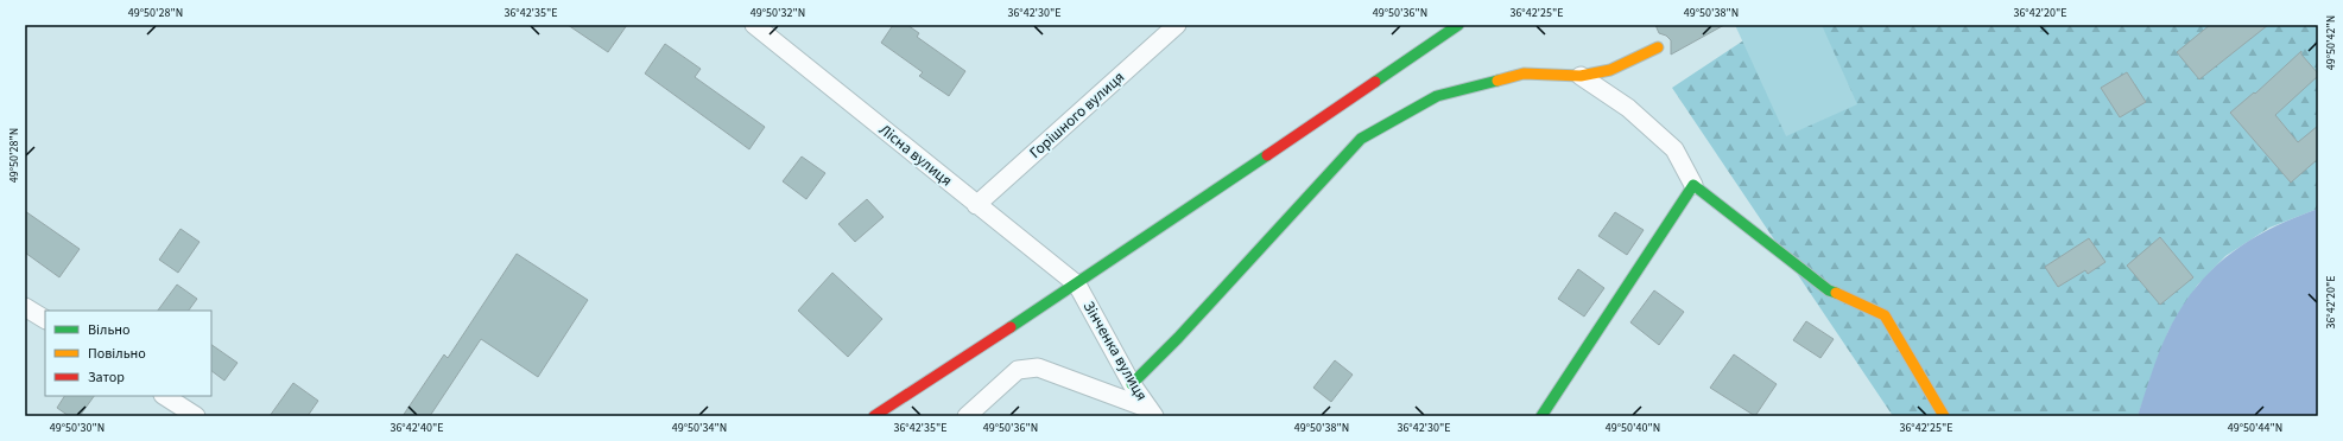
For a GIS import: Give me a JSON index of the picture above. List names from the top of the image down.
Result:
{
  "streets": {
    "street": ["Горішного вулиця", "Лісна вулиця", "Зінченка вулиця"]
  },
  "crossings": [
    ["Горішного вулиця", "Лісна вулиця"],
    ["Лісна вулиця", "Зінченка вулиця"]
  ],
  "legend": ["Вільно", "Повільно", "Затор"],
  "coordinates": [
    "49°50'28\"N",
    "36°42'35\"E",
    "49°50'32\"N",
    "36°42'30\"E",
    "49°50'36\"N",
    "36°42'25\"E",
    "49°50'38\"N",
    "36°42'20\"E",
    "49°50'42\"N",
    "49°50'30\"N",
    "36°42'40\"E",
    "49°50'34\"N",
    "49°50'40\"N",
    "49°50'44\"N"
  ]
}
